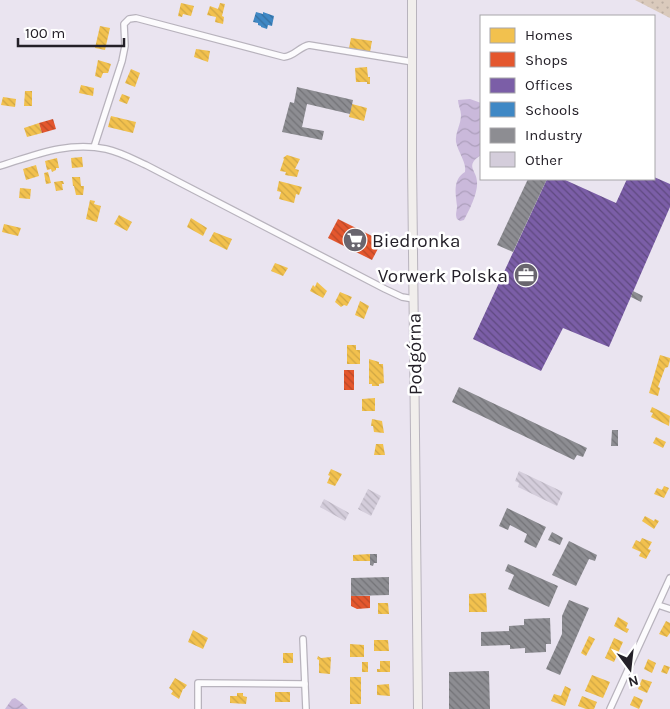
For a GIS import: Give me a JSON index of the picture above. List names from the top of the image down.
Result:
{
  "streets": {
    "main road": ["Podgórna"]
  },
  "places": {
    "supermarket": ["Biedronka"],
    "office": ["Vorwerk Polska"]
  },
  "legend": [
    "Homes",
    "Shops",
    "Offices",
    "Schools",
    "Industry",
    "Other"
  ],
  "scale_bar": "100 m",
  "north": "bottom"
}
